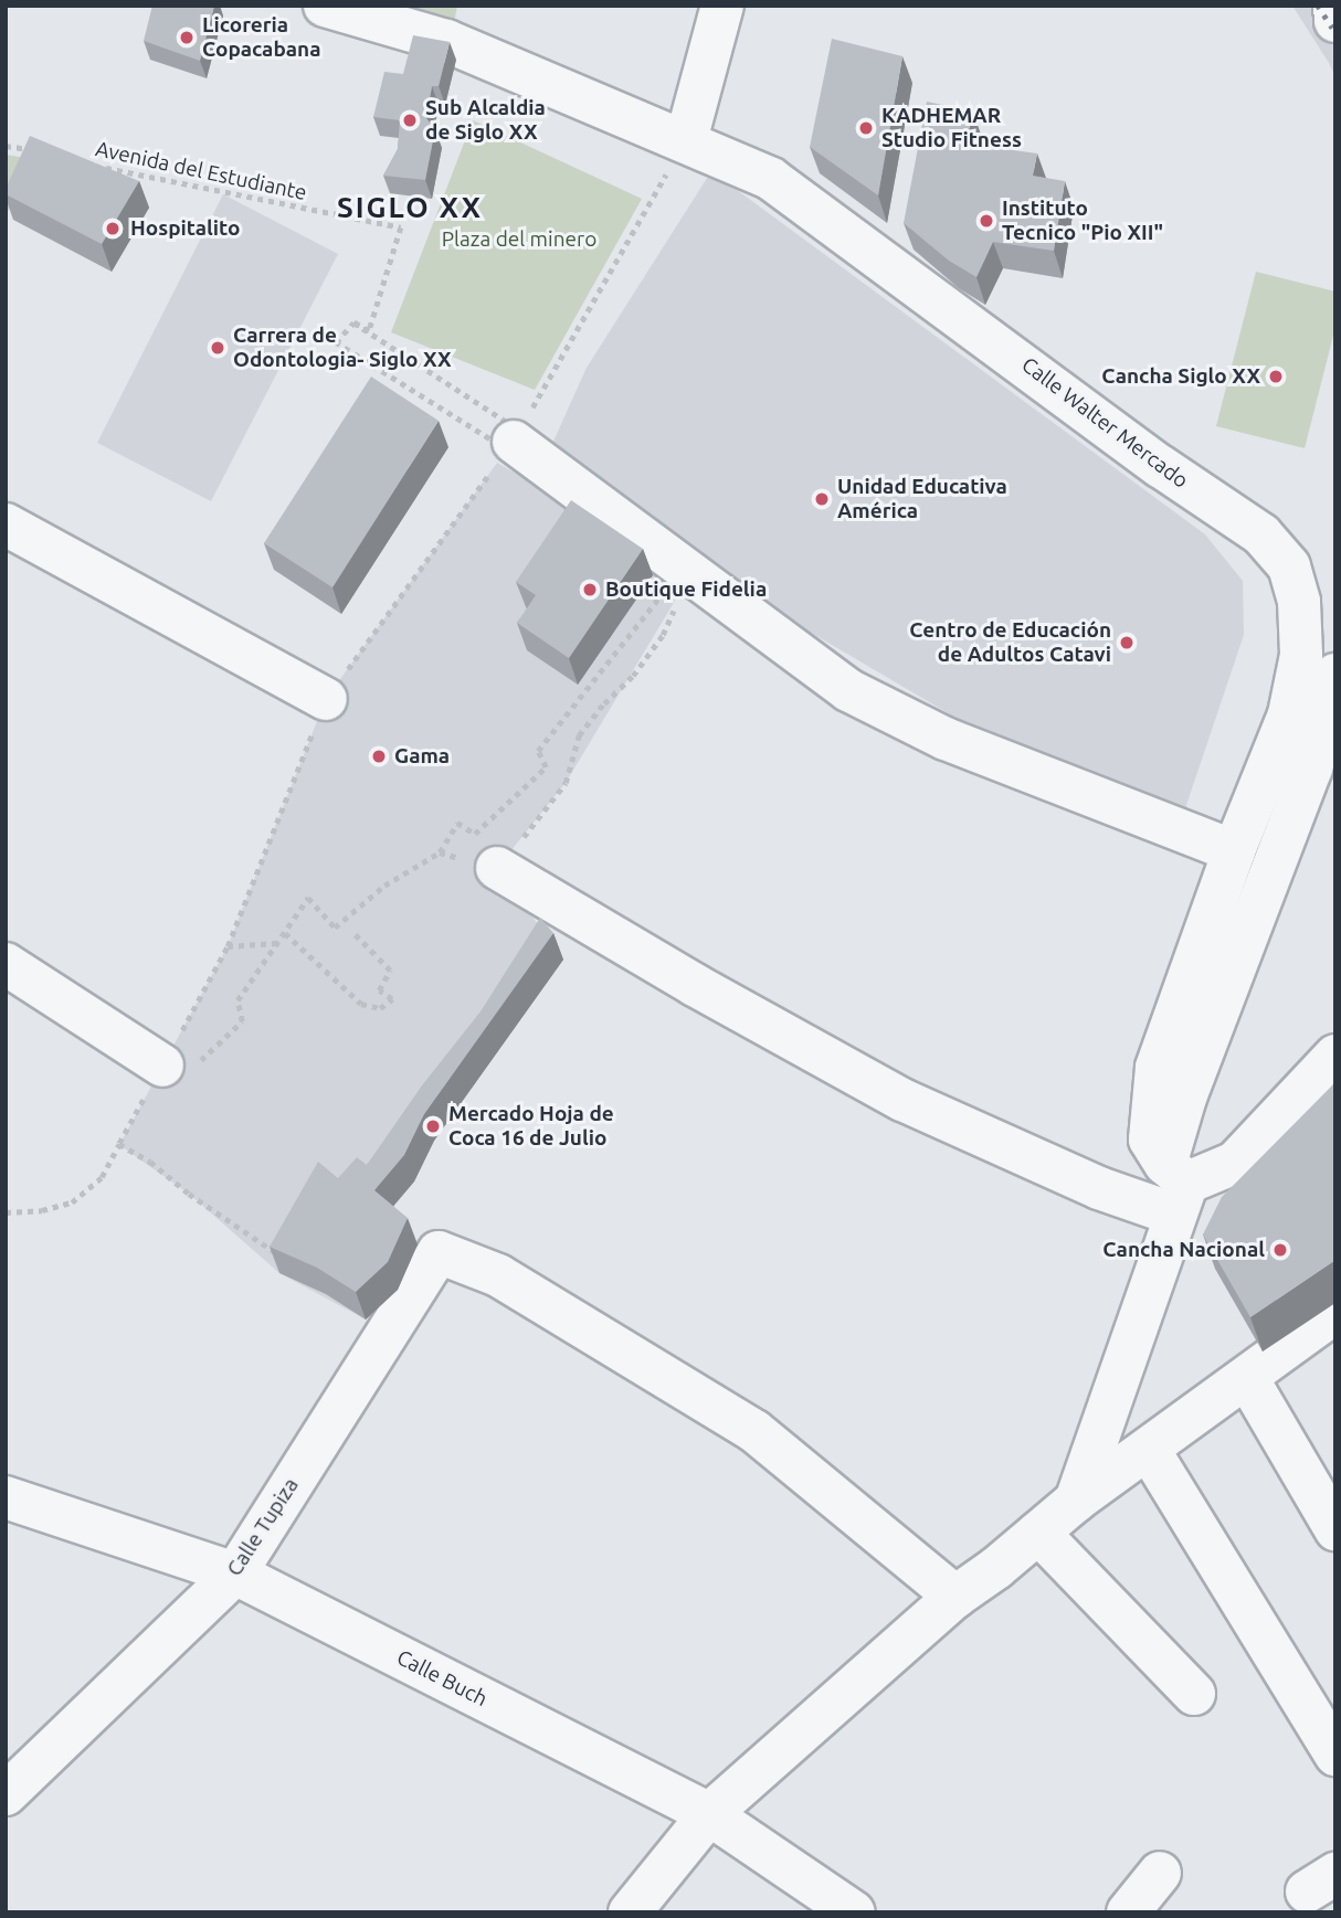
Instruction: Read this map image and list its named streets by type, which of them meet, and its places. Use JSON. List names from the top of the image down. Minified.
{"streets":{"street":["Calle Walter Mercado","Calle Tupiza","Calle Buch"],"path":["Avenida del Estudiante"]},"crossings":[["Calle Tupiza","Calle Buch"]],"districts":["SIGLO XX"],"parks":["Plaza del minero"],"places":["Licoreria Copacabana","Sub Alcaldia de Siglo XX","KADHEMAR Studio Fitness","Instituto Tecnico \"Pio XII\"","Hospitalito","Carrera de Odontologia- Siglo XX","Cancha Siglo XX","Unidad Educativa América","Boutique Fidelia","Centro de Educación de Adultos Catavi","Gama","Mercado Hoja de Coca 16 de Julio","Cancha Nacional"]}
